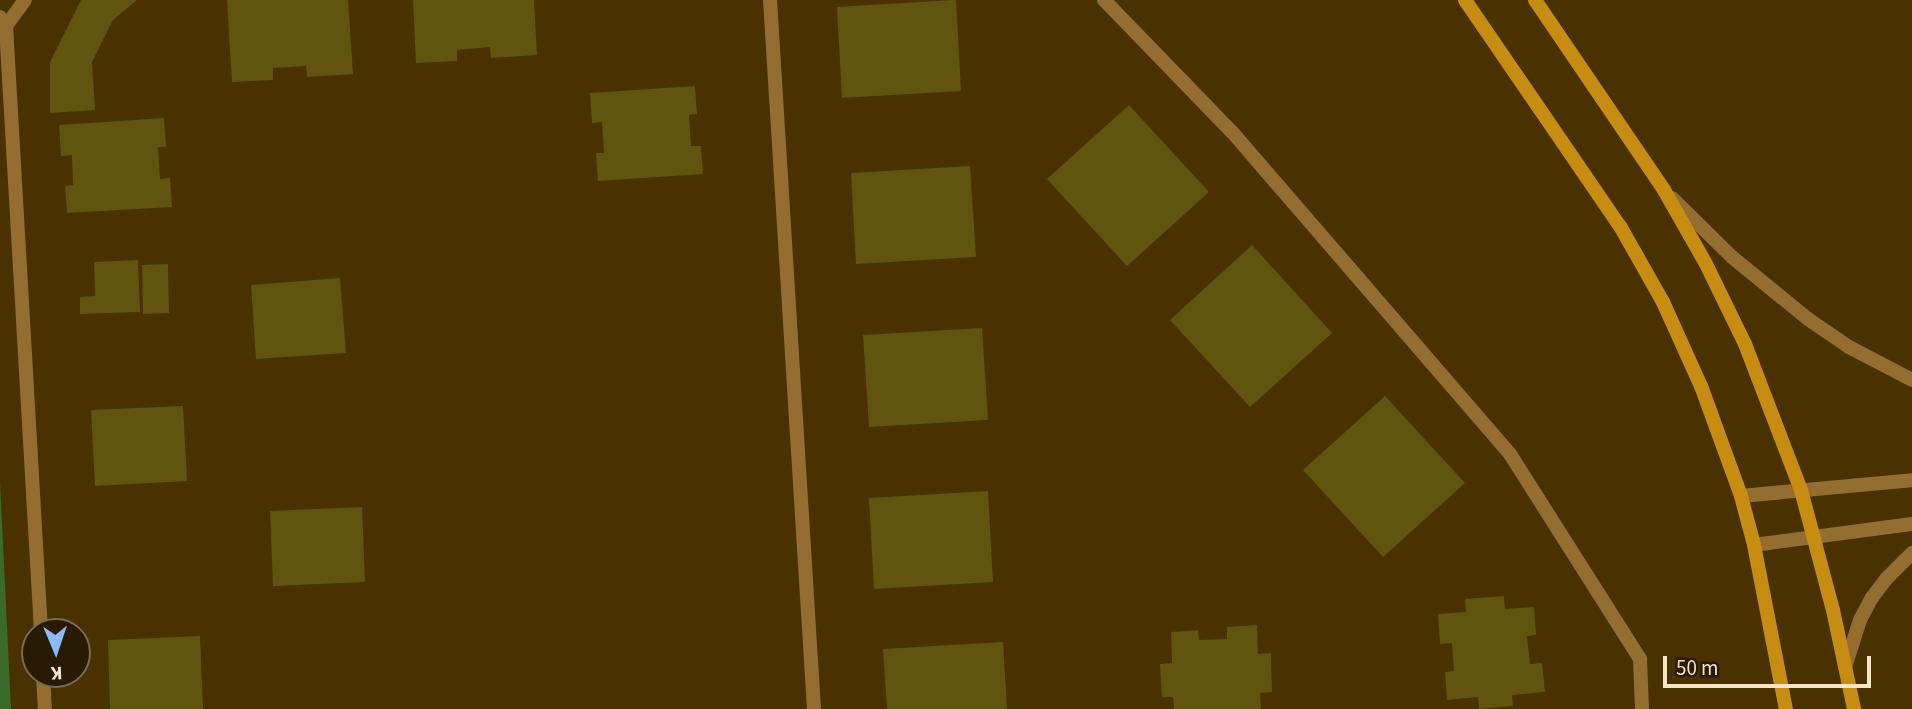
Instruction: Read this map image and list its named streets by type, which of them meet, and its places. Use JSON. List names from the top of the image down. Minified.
{"scale_bar":"50 m","north":"bottom"}
